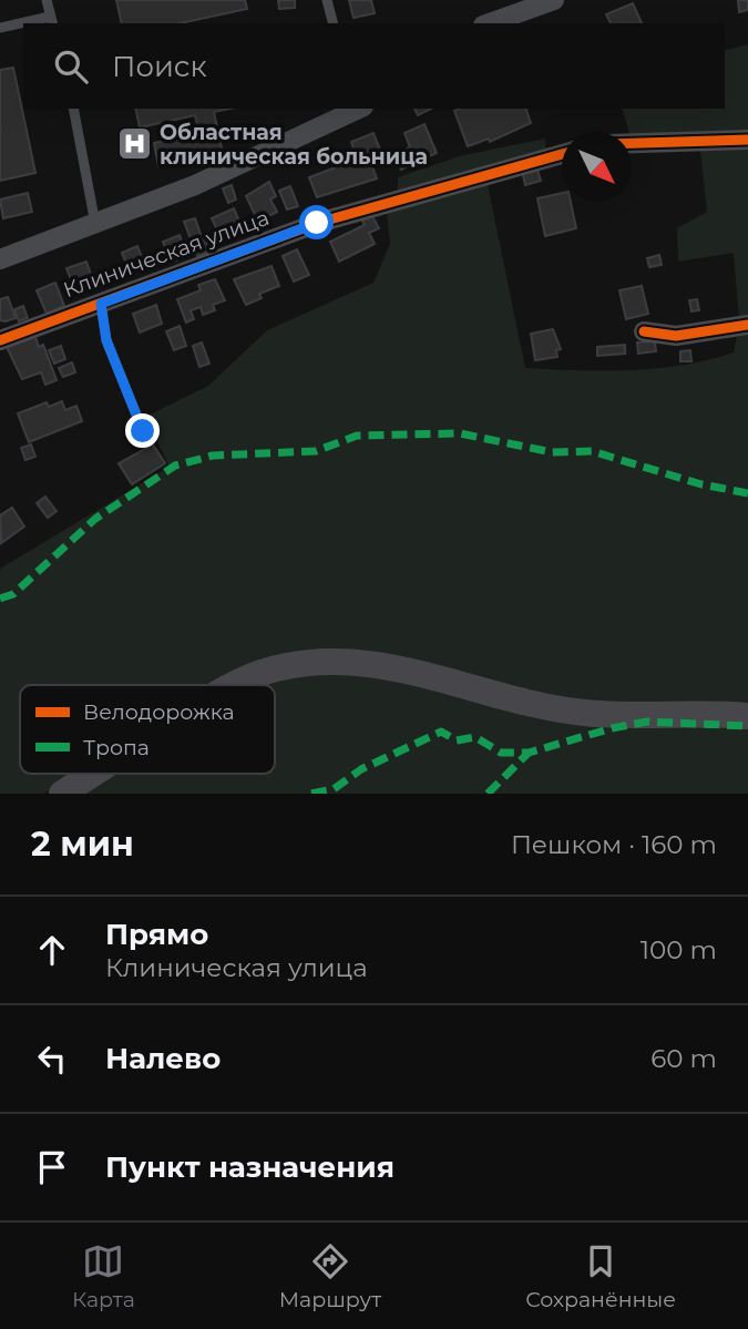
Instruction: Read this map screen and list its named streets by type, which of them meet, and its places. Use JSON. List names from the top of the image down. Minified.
{"streets":{"street":["Клиническая улица"]},"places":{"hospital":["Областная клиническая больница"]},"legend":["Велодорожка","Тропа"],"north":"bottom right","page":{"search":"Поиск","heading":["2 мин","Пешком · 160 m"],"list":[["Прямо","Клиническая улица","100 m"],["Налево","60 m"],"Пункт назначения"],"nav":["Карта","Маршрут","Сохранённые"]}}
